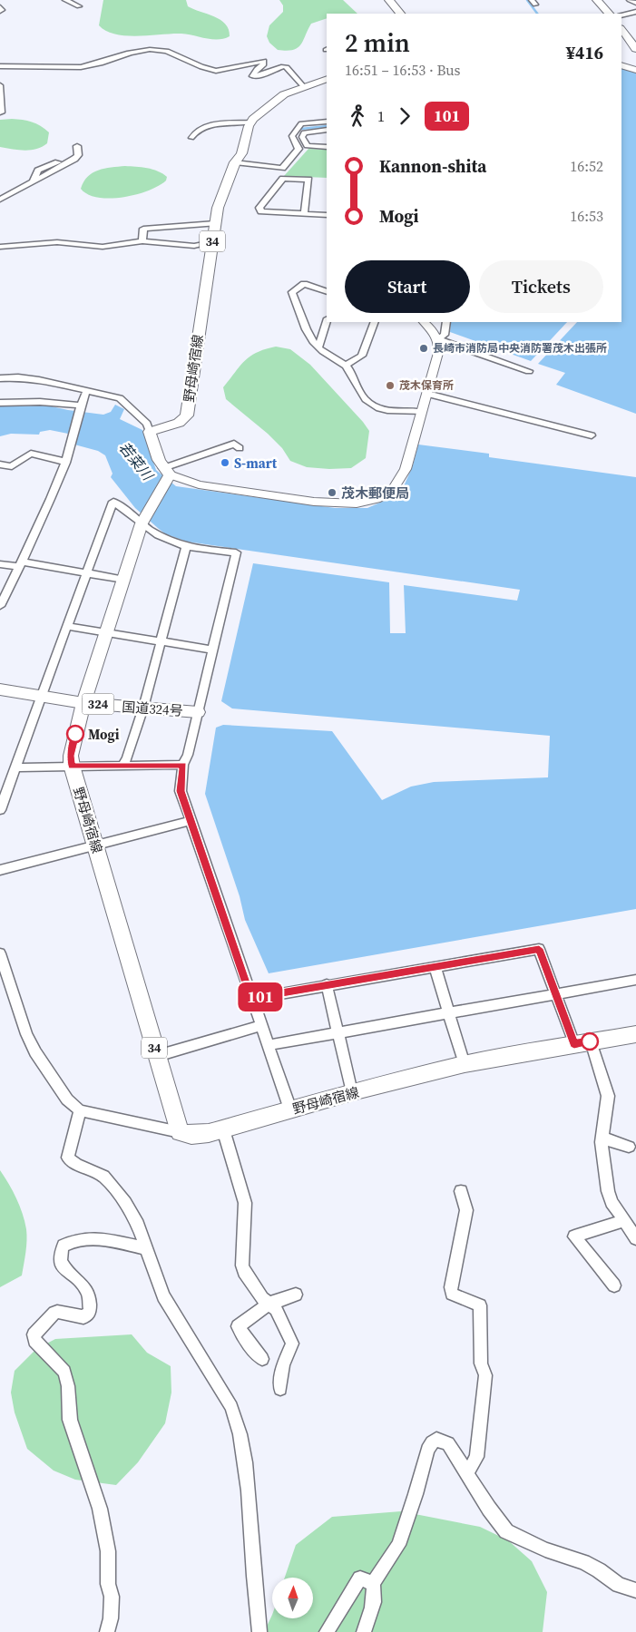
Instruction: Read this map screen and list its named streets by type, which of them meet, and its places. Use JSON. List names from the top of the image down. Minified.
{"streets":{"main road":["34","野母崎宿線","324","国道324号"]},"crossings":[["野母崎宿線","国道324号"]],"water":["若菜川"],"places":["長崎市消防局中央消防署茂木出張所","茂木保育所","S-mart","茂木郵便局","Mogi"],"lines":["bus line 101"],"north":"top","page":{"on_map":"101","heading":["2 min","16:51 – 16:53 · Bus","¥416"],"legs":["1","101"],"list":[{"name":"Kannon-shita","value":"16:52"},{"name":"Mogi","value":"16:53"}],"buttons":["Start","Tickets"]}}
